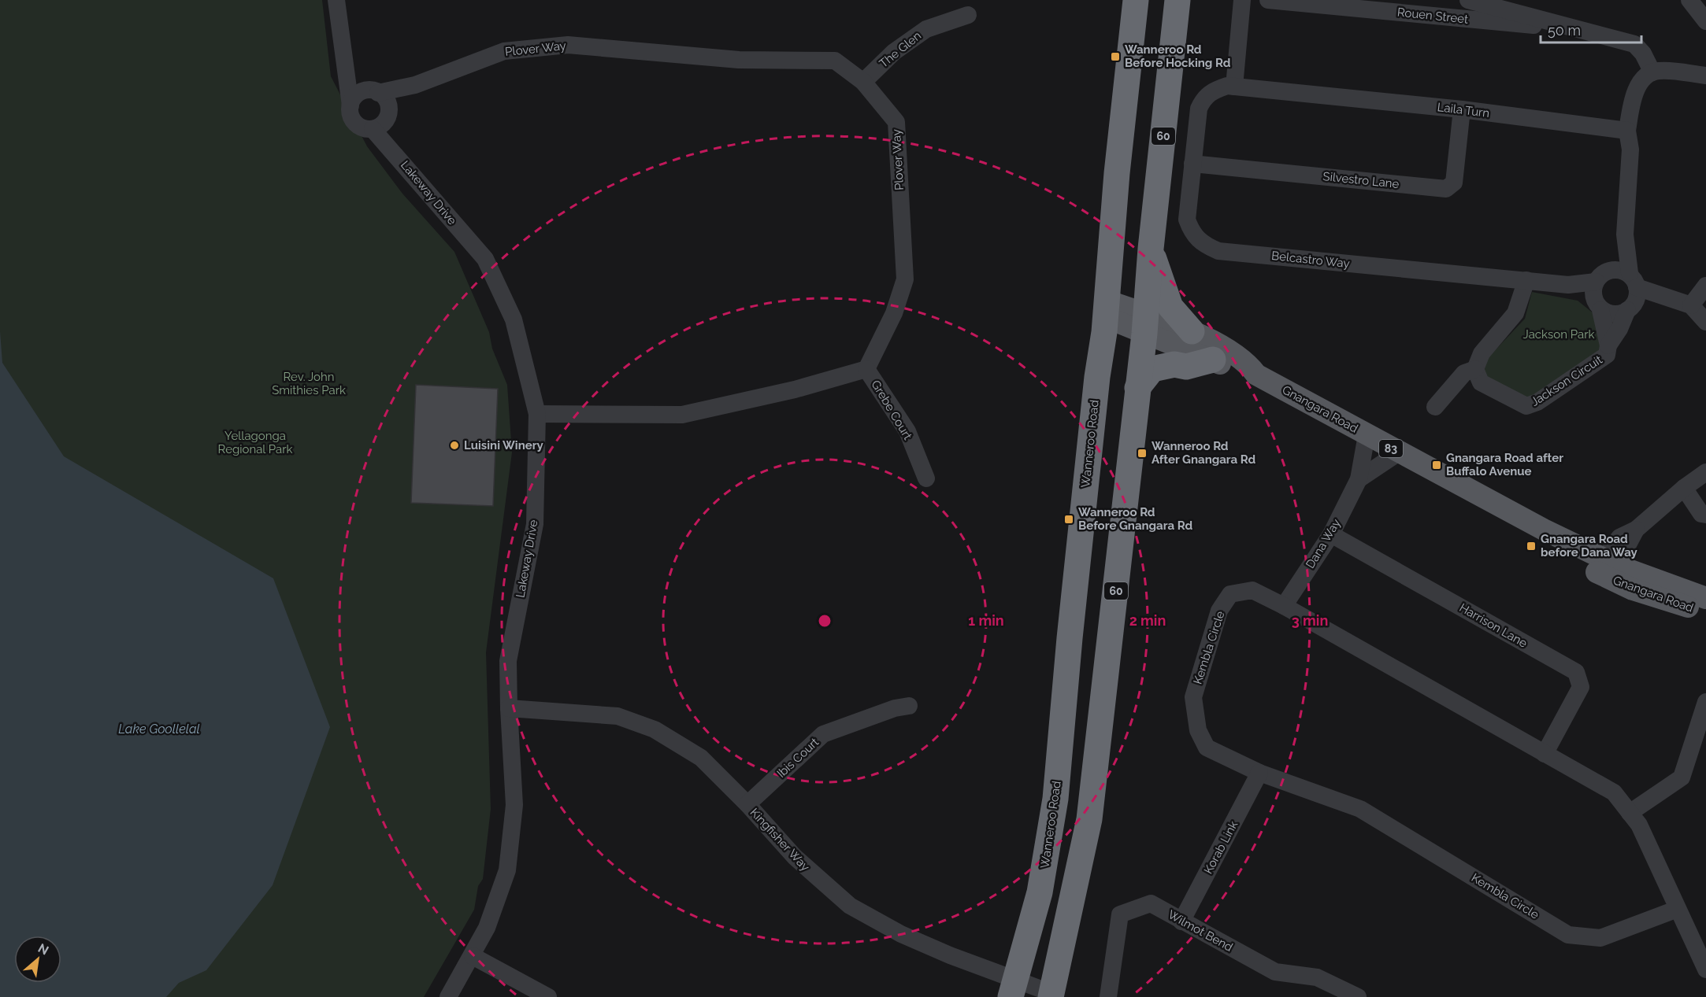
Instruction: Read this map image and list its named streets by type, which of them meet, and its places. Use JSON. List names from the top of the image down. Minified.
{"streets":{"highway":["60","Wanneroo Road","83"],"main road":["Gnangara Road"],"street":["Rouen Street","Plover Way","The Glen","Laila Turn","Silvestro Lane","Lakeway Drive","Belcastro Way","Jackson Circuit","Grebe Court","Dana Way","Harrison Lane","Kembla Circle","Ibis Court","Kingfisher Way","Korab Link","Wilmot Bend"]},"crossings":[["Plover Way","The Glen"],["Plover Way","Lakeway Drive"],["Plover Way","Grebe Court"],["Laila Turn","Silvestro Lane"],["Laila Turn","Belcastro Way"],["60","Gnangara Road"],["60","83"],["60","Kingfisher Way"],["Silvestro Lane","Belcastro Way"],["Lakeway Drive","Kingfisher Way"],["Belcastro Way","Jackson Circuit"],["Gnangara Road","Wanneroo Road"],["Gnangara Road","83"],["Gnangara Road","Dana Way"],["Wanneroo Road","Kingfisher Way"],["Dana Way","Harrison Lane"],["Dana Way","Kembla Circle"],["Harrison Lane","Kembla Circle"],["Kembla Circle","Korab Link"],["Ibis Court","Kingfisher Way"],["Korab Link","Wilmot Bend"]],"water":["Lake Goollelal"],"parks":["Jackson Park","Rev. John Smithies Park","Yellagonga Regional Park"],"places":{"transit":["Wanneroo Rd Before Hocking Rd","Wanneroo Rd After Gnangara Rd","Gnangara Road after Buffalo Avenue","Wanneroo Rd Before Gnangara Rd","Gnangara Road before Dana Way"],"other":["Luisini Winery"]},"scale_bar":"50 m","north":"top right","rings":["1 min","2 min","3 min"]}
